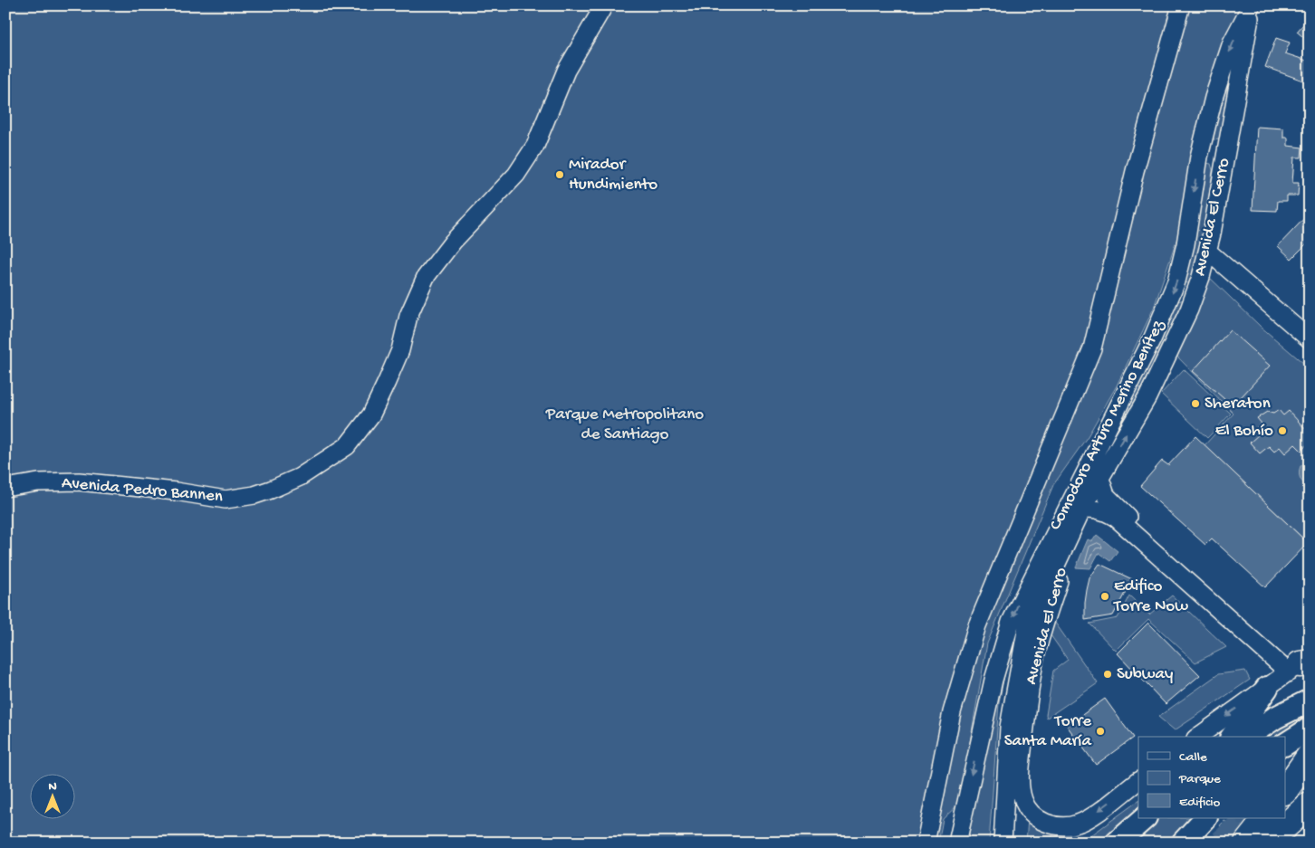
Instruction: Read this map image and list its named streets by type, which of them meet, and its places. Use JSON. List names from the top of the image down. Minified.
{"streets":{"street":["Avenida El Cerro","Comodoro Arturo Merino Benítez","Avenida Pedro Bannen"]},"crossings":[["Avenida El Cerro","Comodoro Arturo Merino Benítez"]],"parks":["Parque Metropolitano de Santiago"],"places":["Mirador Hundimiento","Sheraton","El Bohío","Edifico Torre Now","Subway","Torre Santa María"],"legend":["Calle","Parque","Edificio"],"north":"top"}
